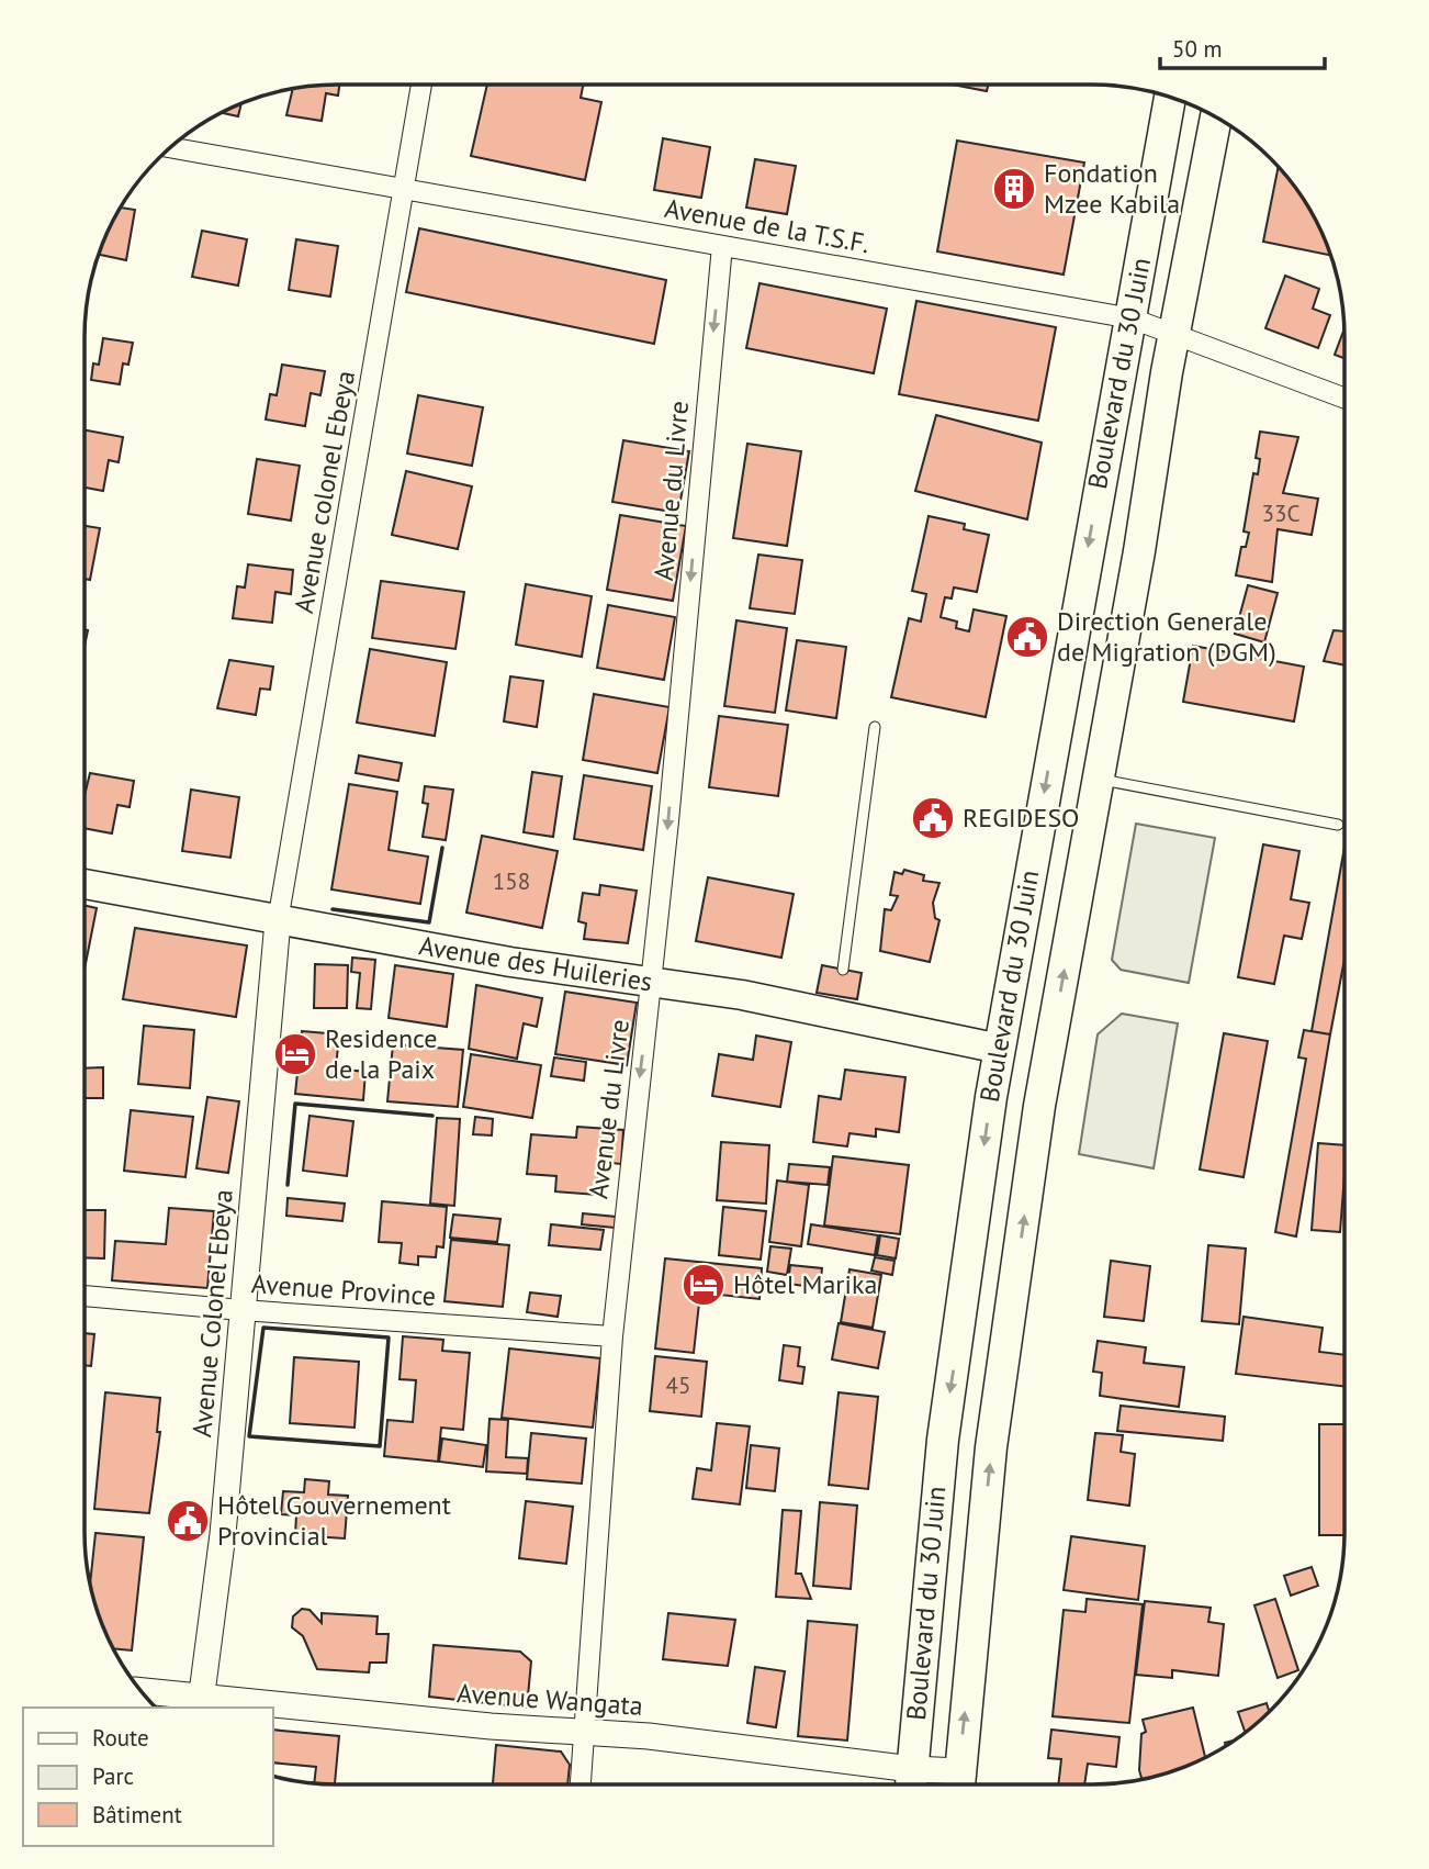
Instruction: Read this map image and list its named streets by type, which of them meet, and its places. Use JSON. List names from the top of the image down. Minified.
{"streets":{"main road":["Boulevard du 30 Juin","Avenue des Huileries"],"street":["Avenue de la T.S.F.","Avenue du Livre","Avenue colonel Ebeya","Avenue Province","Avenue Colonel Ebeya","Avenue Wangata"]},"crossings":[["Avenue de la T.S.F.","Boulevard du 30 Juin"],["Avenue de la T.S.F.","Avenue du Livre"],["Avenue de la T.S.F.","Avenue colonel Ebeya"],["Boulevard du 30 Juin","Avenue des Huileries"],["Boulevard du 30 Juin","Avenue Wangata"],["Avenue du Livre","Avenue des Huileries"],["Avenue du Livre","Avenue Province"],["Avenue du Livre","Avenue Wangata"],["Avenue colonel Ebeya","Avenue des Huileries"],["Avenue colonel Ebeya","Avenue Colonel Ebeya"],["Avenue des Huileries","Avenue Colonel Ebeya"],["Avenue Province","Avenue Colonel Ebeya"],["Avenue Colonel Ebeya","Avenue Wangata"]],"one_way":["Avenue du Livre"],"places":{"building":["Fondation Mzee Kabila"],"public building":["Direction Generale de Migration (DGM)","REGIDESO","Hôtel Gouvernement Provincial"],"hotel":["Residence de la Paix","Hôtel Marika"]},"house_numbers":["33C","158","45"],"legend":["Route","Parc","Bâtiment"],"scale_bar":"50 m"}
